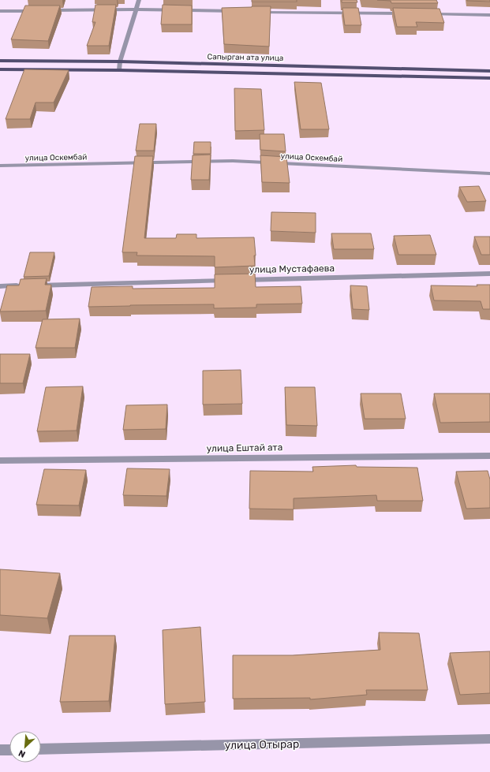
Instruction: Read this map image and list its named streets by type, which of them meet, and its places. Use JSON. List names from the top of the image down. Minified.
{"streets":{"main road":["Сапырган ата улица"],"street":["улица Оскембай","улица Мустафаева","улица Ештай ата","улица Отырар"]},"north":"bottom left"}
